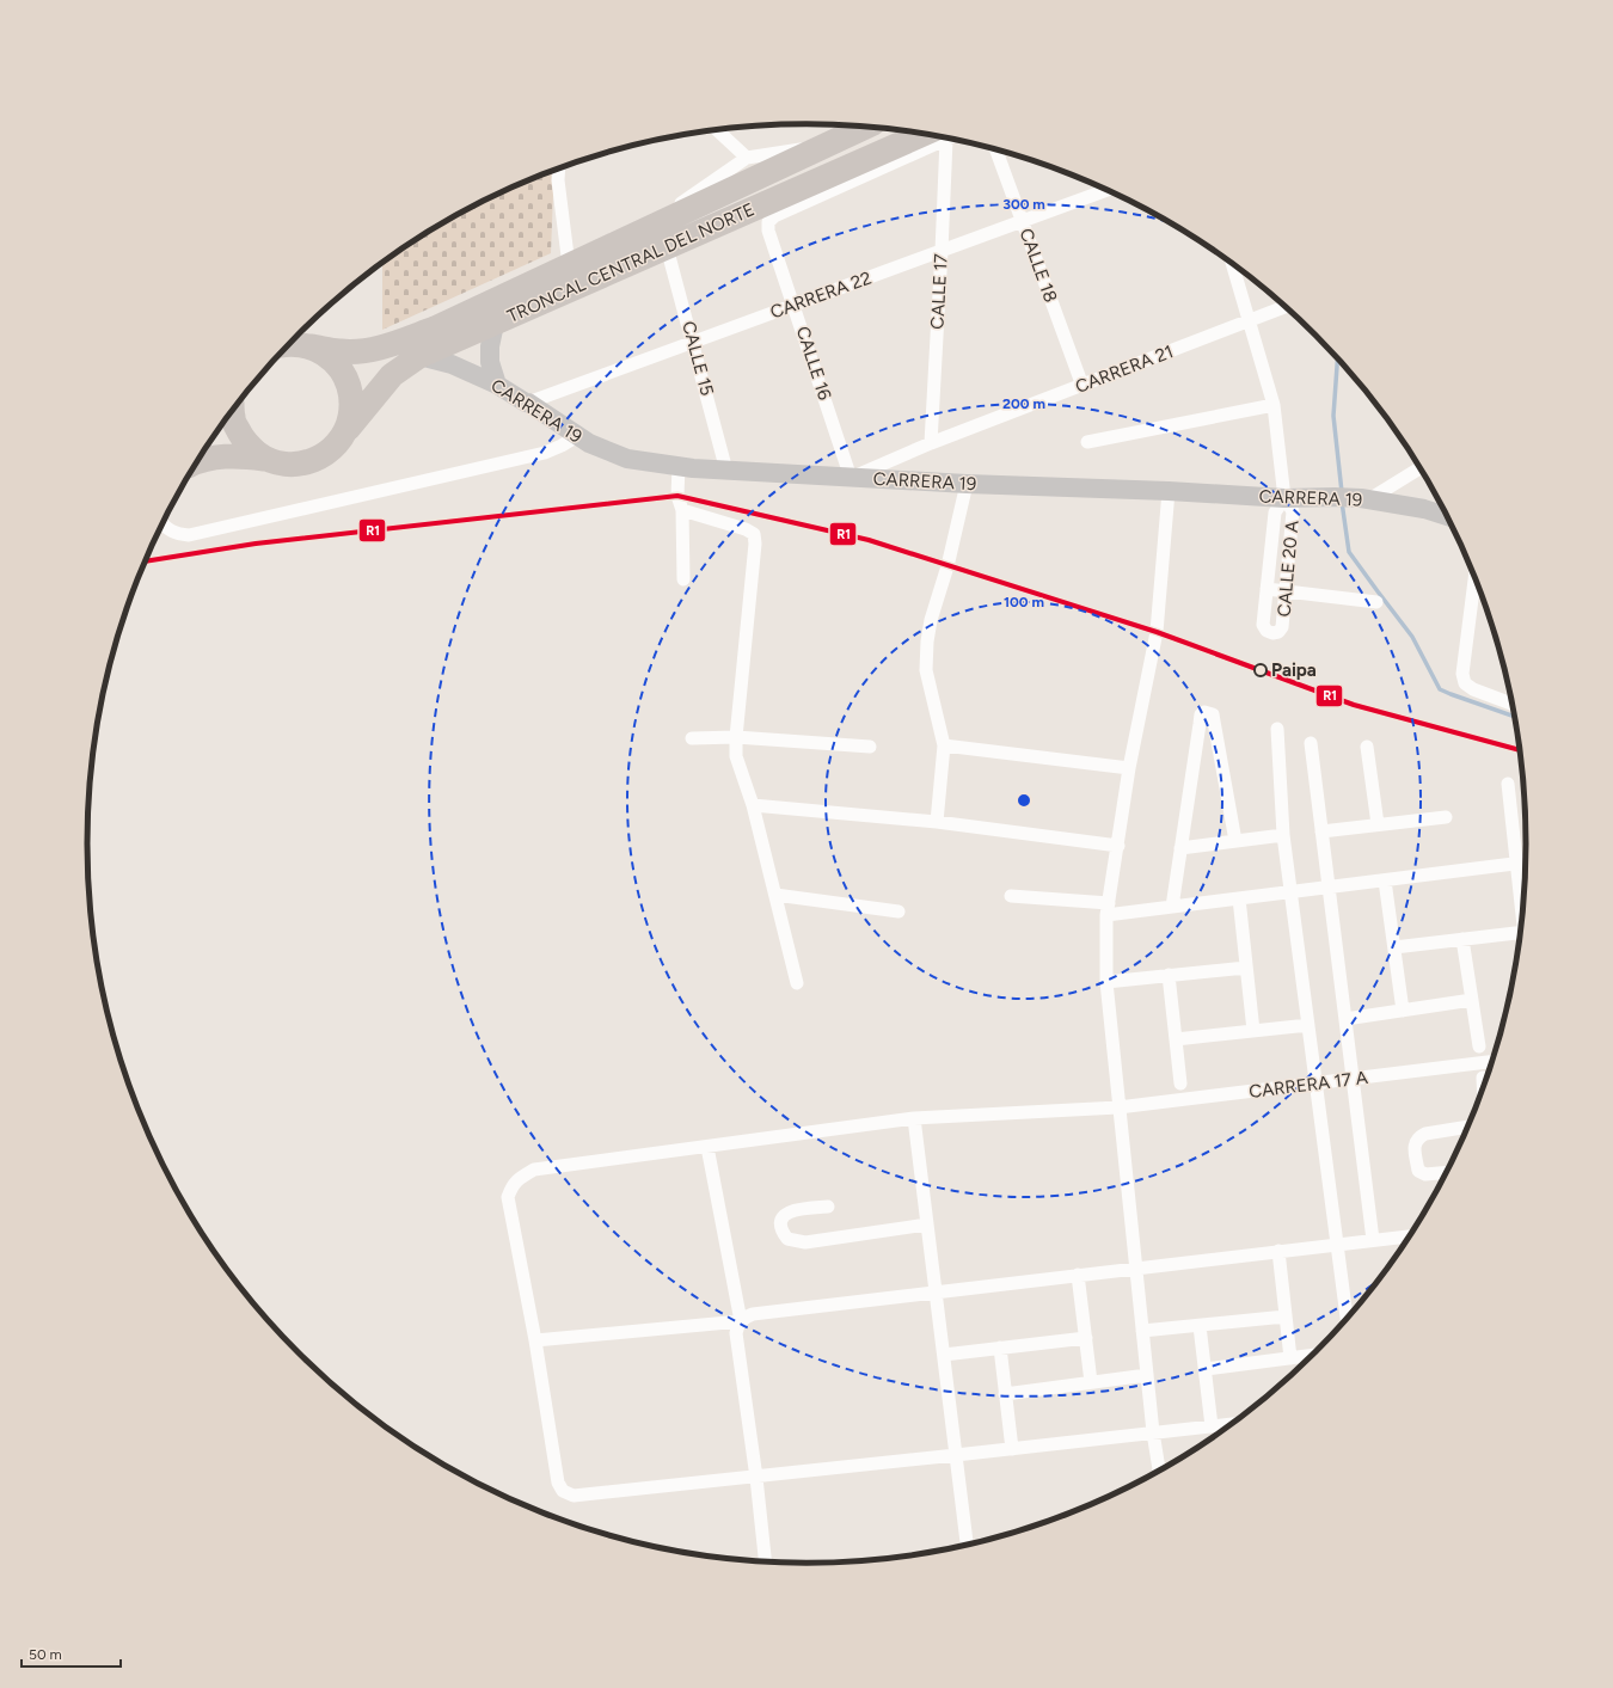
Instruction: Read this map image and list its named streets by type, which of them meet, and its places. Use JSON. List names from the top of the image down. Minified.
{"streets":{"highway":["TRONCAL CENTRAL DEL NORTE"],"street":["CALLE 18","CALLE 17","CARRERA 22","CALLE 15","CALLE 16","CARRERA 21","CARRERA 19","CALLE 20 A","CARRERA 17 A"]},"crossings":[["TRONCAL CENTRAL DEL NORTE","CALLE 15"],["TRONCAL CENTRAL DEL NORTE","CARRERA 19"],["CALLE 18","CARRERA 22"],["CALLE 18","CARRERA 21"],["CALLE 17","CARRERA 22"],["CALLE 17","CARRERA 21"],["CARRERA 22","CALLE 15"],["CARRERA 22","CALLE 16"],["CARRERA 22","CARRERA 19"],["CALLE 15","CARRERA 19"],["CALLE 16","CARRERA 21"],["CALLE 16","CARRERA 19"],["CARRERA 21","CARRERA 19"],["CARRERA 21","CALLE 20 A"],["CARRERA 19","CALLE 20 A"]],"places":["Paipa"],"lines":["transit line R1"],"scale_bar":"50 m","rings":["300 m","200 m","100 m"]}
